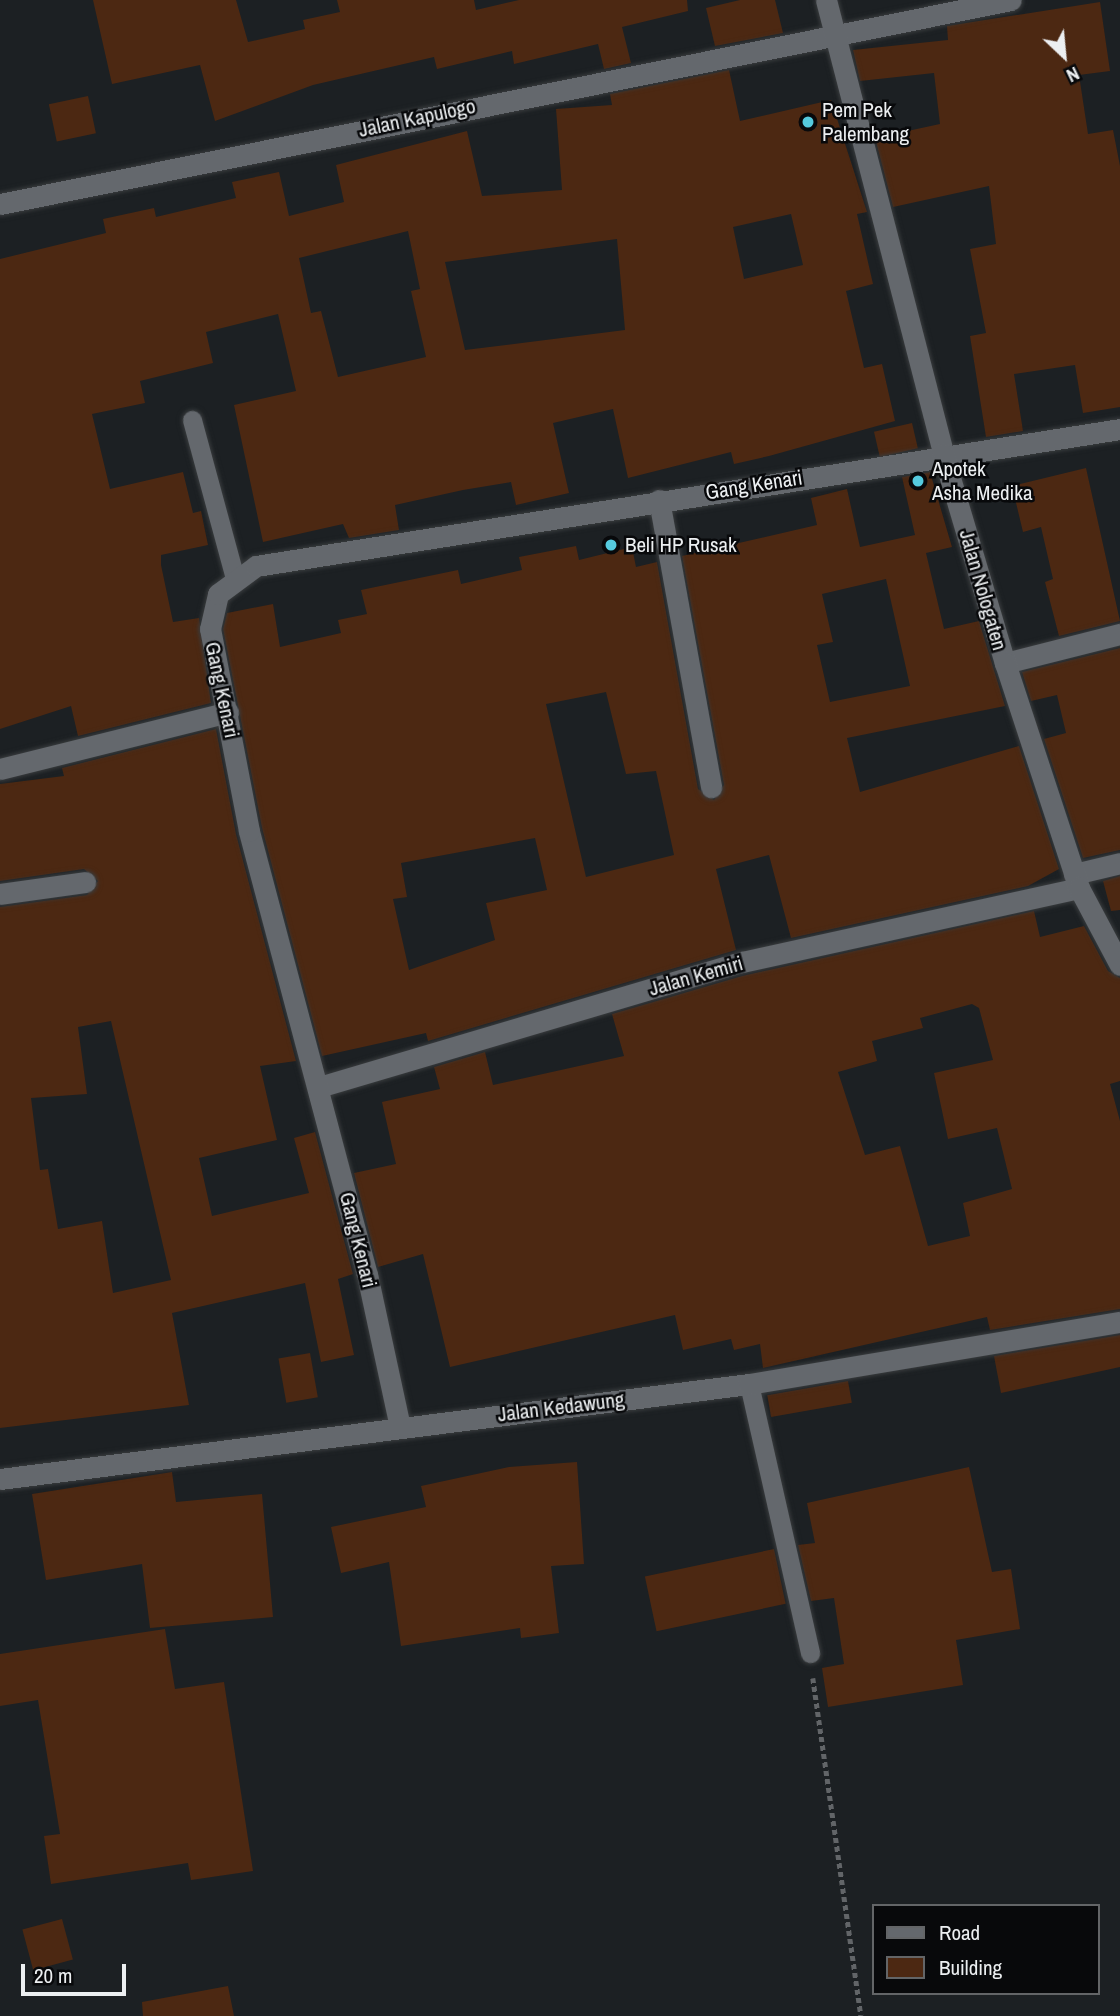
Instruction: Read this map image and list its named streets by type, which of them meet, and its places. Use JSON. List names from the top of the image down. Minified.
{"streets":{"street":["Jalan Kapulogo","Gang Kenari","Jalan Nologaten","Jalan Kemiri","Jalan Kedawung"]},"crossings":[["Jalan Kapulogo","Jalan Nologaten"],["Gang Kenari","Jalan Nologaten"],["Gang Kenari","Jalan Kemiri"],["Gang Kenari","Jalan Kedawung"],["Jalan Nologaten","Jalan Kemiri"]],"places":["Pem Pek Palembang","Apotek Asha Medika","Beli HP Rusak"],"legend":["Road","Building"],"scale_bar":"20 m","north":"bottom right"}
